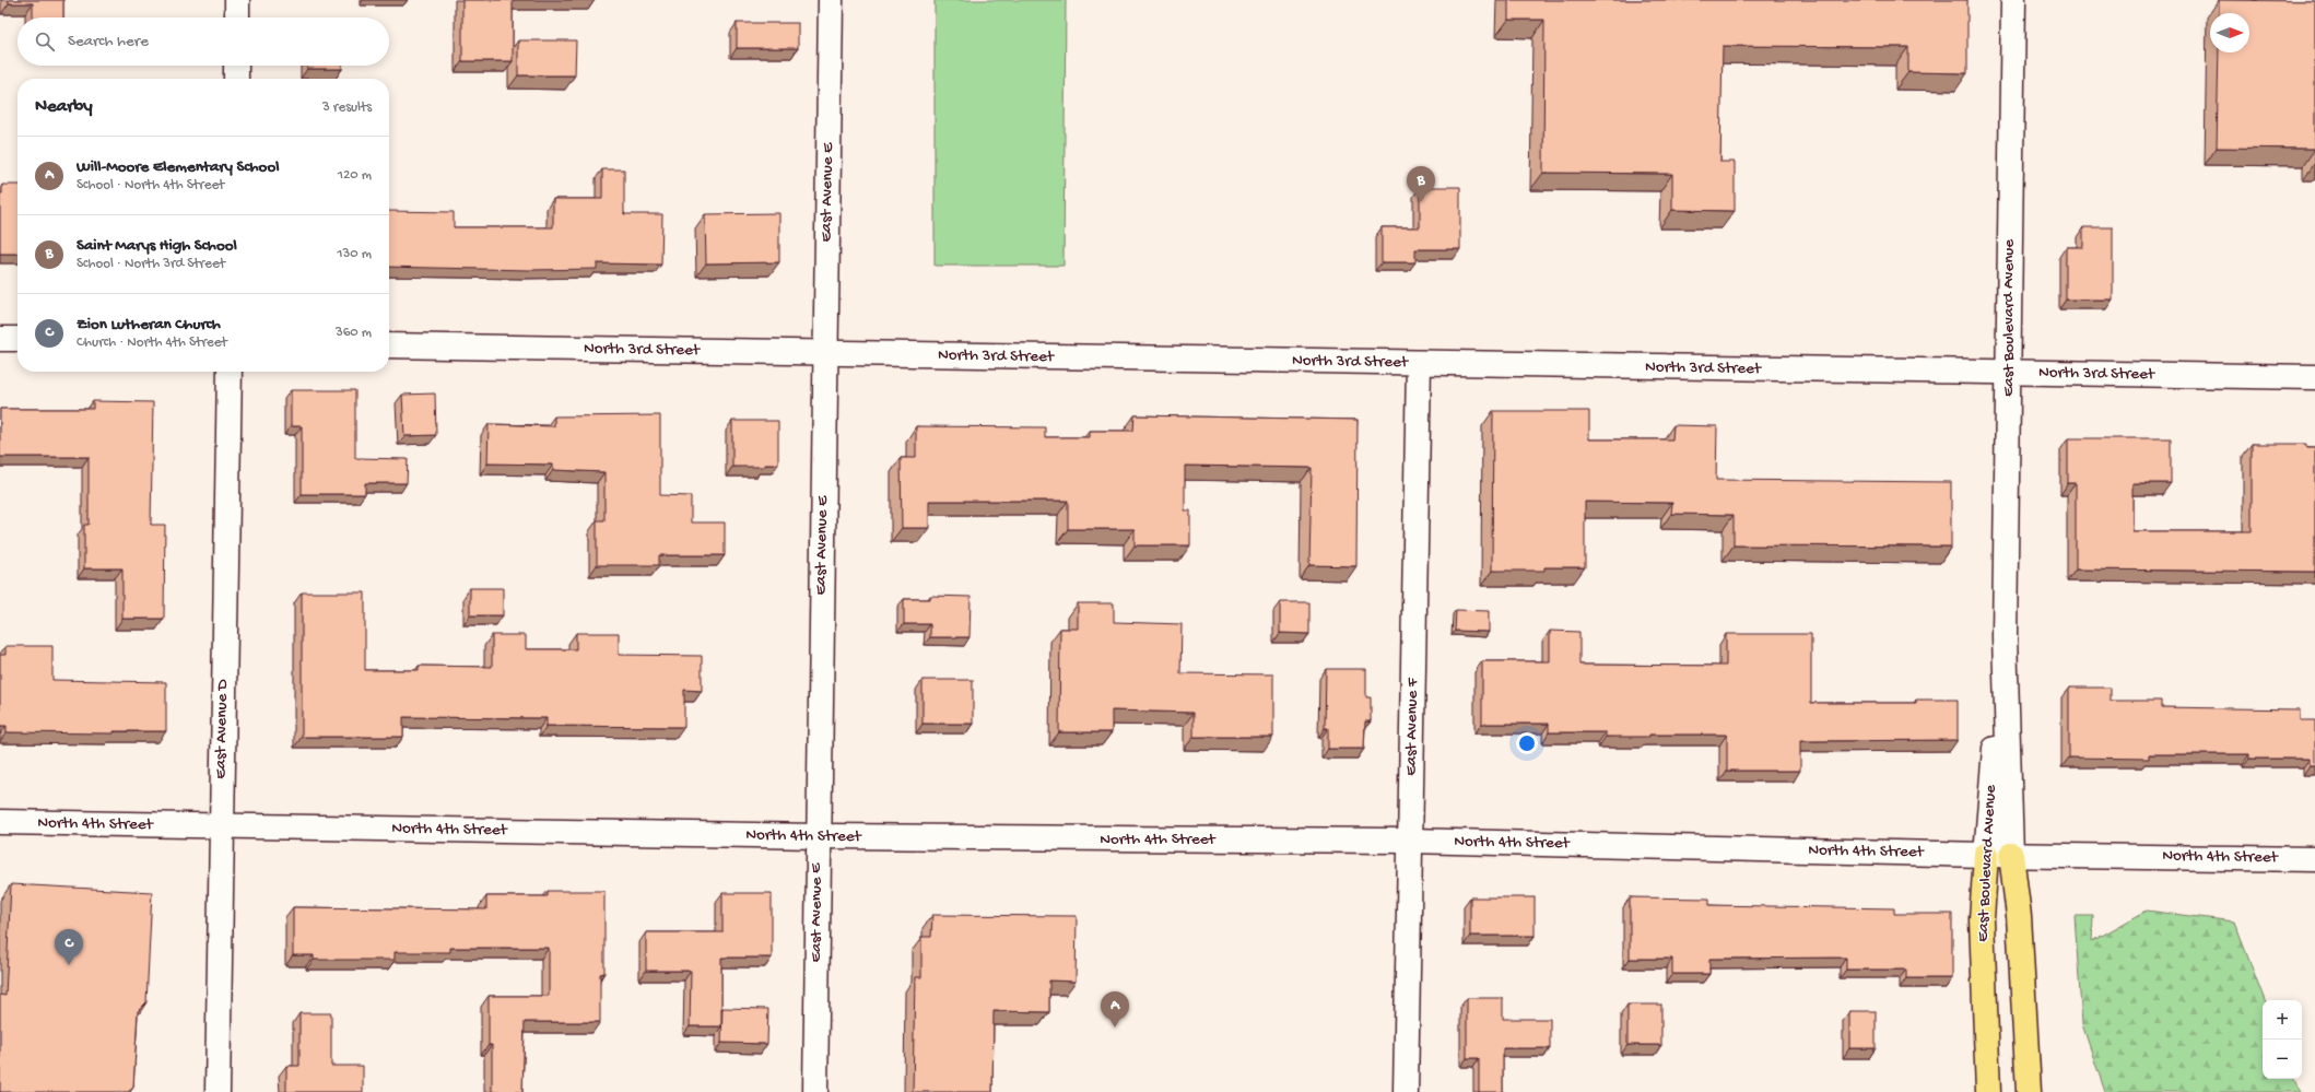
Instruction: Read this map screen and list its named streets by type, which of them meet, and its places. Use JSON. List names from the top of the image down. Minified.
{"streets":{"main road":["East Boulevard Avenue"],"street":["East Avenue E","North 3rd Street","East Avenue F","East Avenue D","North 4th Street"]},"crossings":[["East Avenue E","North 3rd Street"],["East Avenue E","North 4th Street"],["East Boulevard Avenue","North 3rd Street"],["East Boulevard Avenue","North 4th Street"],["North 3rd Street","East Avenue F"],["East Avenue F","North 4th Street"],["East Avenue D","North 4th Street"]],"north":"right","page":{"search":"Search here","heading":["Nearby","3 results"],"list":[{"mark":"A","name":"Will-Moore Elementary School","note":"School · North 4th Street","value":"120 m"},{"mark":"B","name":"Saint Marys High School","note":"School · North 3rd Street","value":"130 m"},{"mark":"C","name":"Zion Lutheran Church","note":"Church · North 4th Street","value":"360 m"}],"pins":["B","C","A"],"map_buttons":["+","−"]}}
